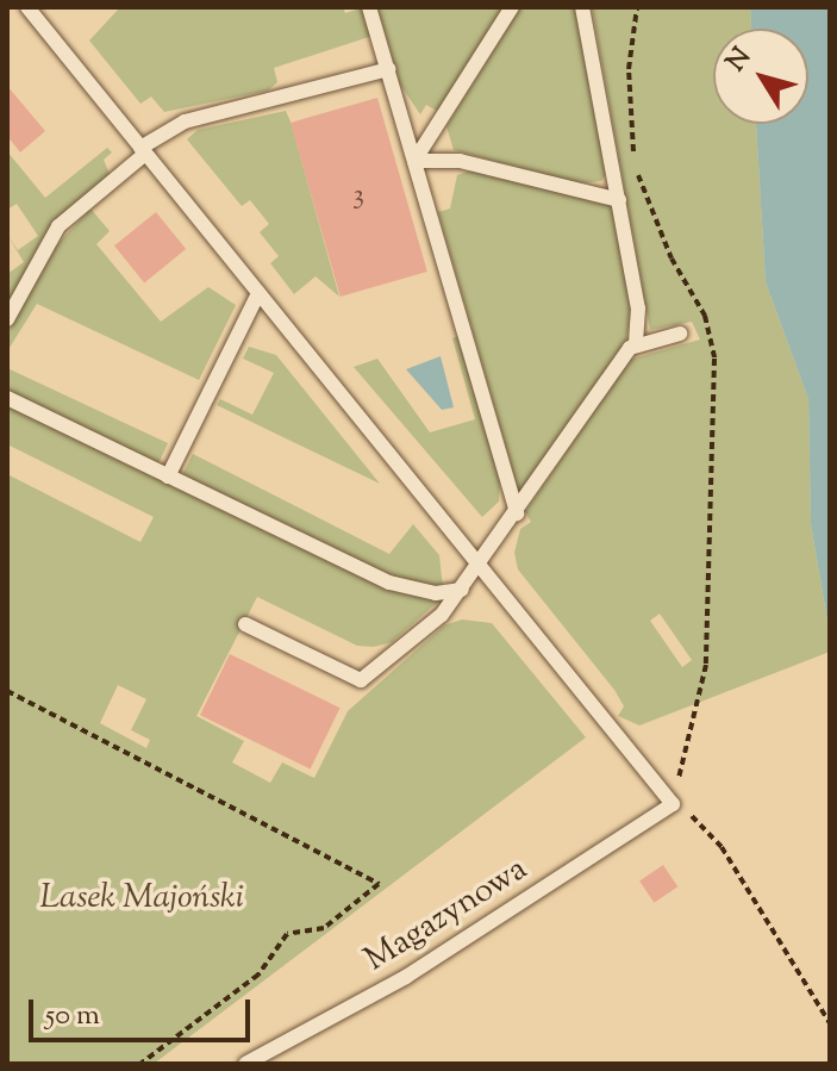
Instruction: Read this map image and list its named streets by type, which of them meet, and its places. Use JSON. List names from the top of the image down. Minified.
{"streets":{"lane":["Magazynowa"]},"parks":["Lasek Majoński"],"house_numbers":["3"],"scale_bar":"50 m","north":"top left"}
